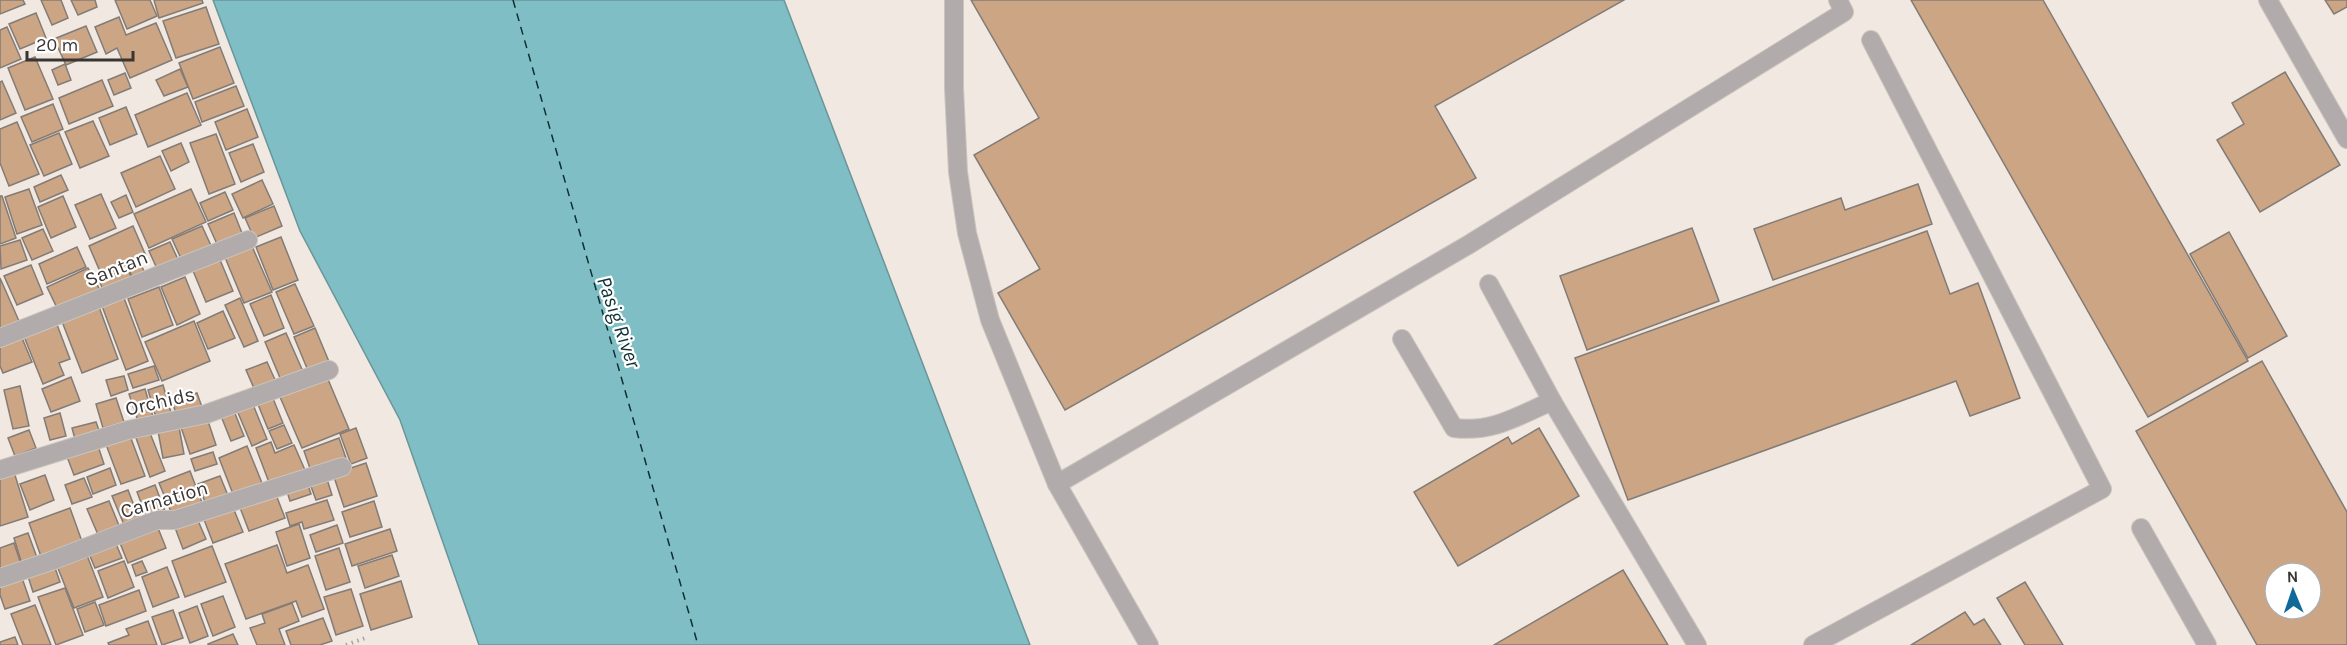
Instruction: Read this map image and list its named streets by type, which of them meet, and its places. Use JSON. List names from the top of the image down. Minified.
{"streets":{"street":["Santan","Orchids","Carnation"]},"water":["Pasig River"],"scale_bar":"20 m","north":"top"}
